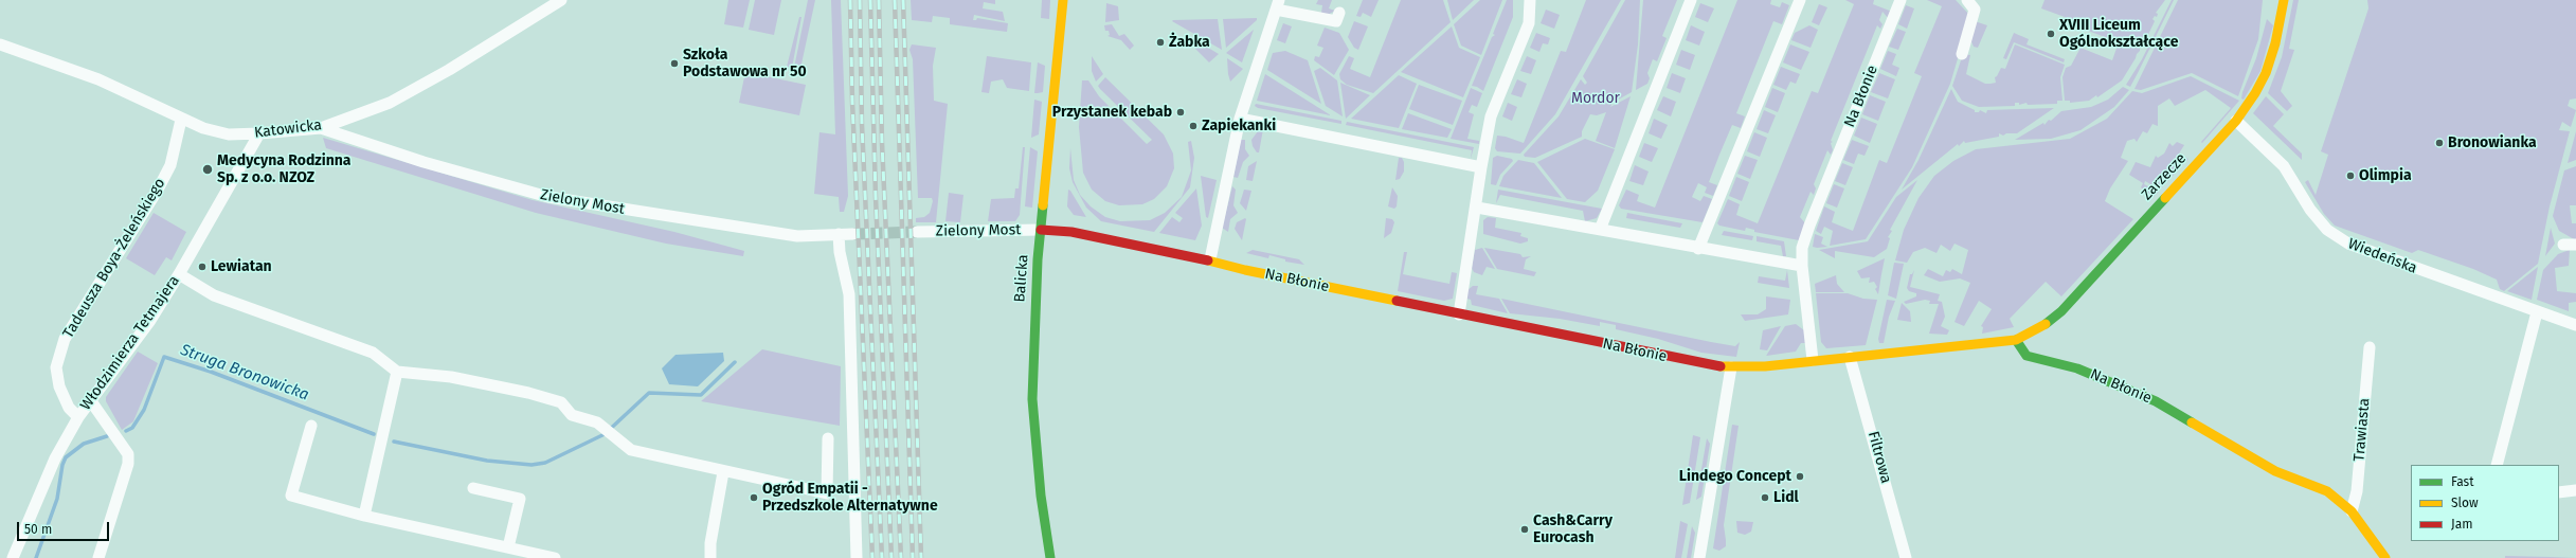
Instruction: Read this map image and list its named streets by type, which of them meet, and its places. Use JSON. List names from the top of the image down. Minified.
{"streets":{"street":["Na Błonie","Katowicka","Zarzecze","Zielony Most","Wiedeńska","Tadeusza Boya-Żeleńskiego","Balicka","Włodzimierza Tetmajera","Trawiasta","Filtrowa"]},"crossings":[["Na Błonie","Zarzecze"],["Na Błonie","Zielony Most"],["Na Błonie","Balicka"],["Na Błonie","Trawiasta"],["Na Błonie","Filtrowa"],["Katowicka","Zielony Most"],["Katowicka","Tadeusza Boya-Żeleńskiego"],["Katowicka","Włodzimierza Tetmajera"],["Zarzecze","Wiedeńska"],["Zielony Most","Balicka"],["Tadeusza Boya-Żeleńskiego","Włodzimierza Tetmajera"]],"water":["Struga Bronowicka"],"parks":["Mordor"],"places":["XVIII Liceum Ogólnokształcące","Żabka","Szkoła Podstawowa nr 50","Przystanek kebab","Zapiekanki","Bronowianka","Medycyna Rodzinna Sp. z o.o. NZOZ","Olimpia","Lewiatan","Lindego Concept","Ogród Empatii - Przedszkole Alternatywne","Lidl","Cash&Carry Eurocash"],"legend":["Fast","Slow","Jam"],"scale_bar":"50 m"}
